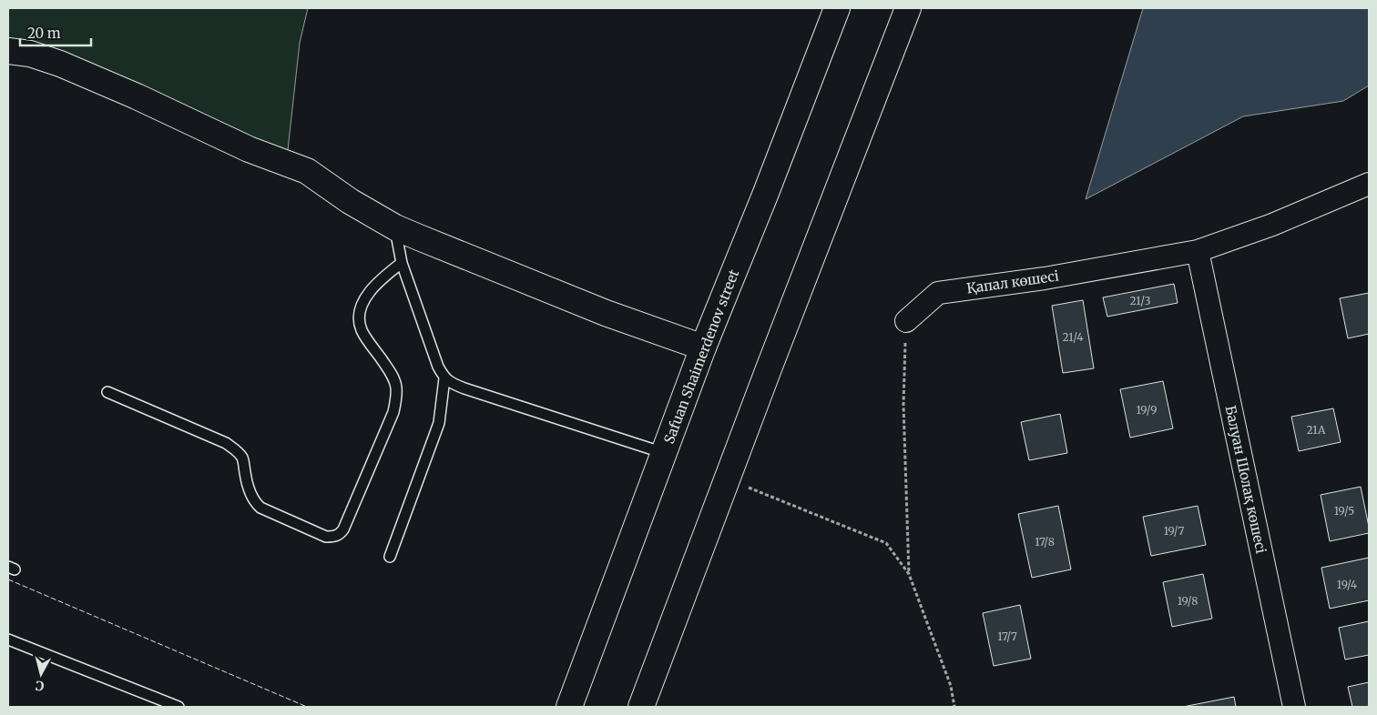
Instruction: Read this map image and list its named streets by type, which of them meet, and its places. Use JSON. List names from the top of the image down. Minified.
{"streets":{"main road":["Safuan Shaimerdenov street"],"street":["Қапал көшесі","Балуан Шолақ көшесі"]},"crossings":[["Қапал көшесі","Балуан Шолақ көшесі"]],"house_numbers":["21/3","21/4","19/9","21А","19/5","19/7","17/8","19/4","19/8","17/7"],"scale_bar":"20 m","north":"bottom"}
